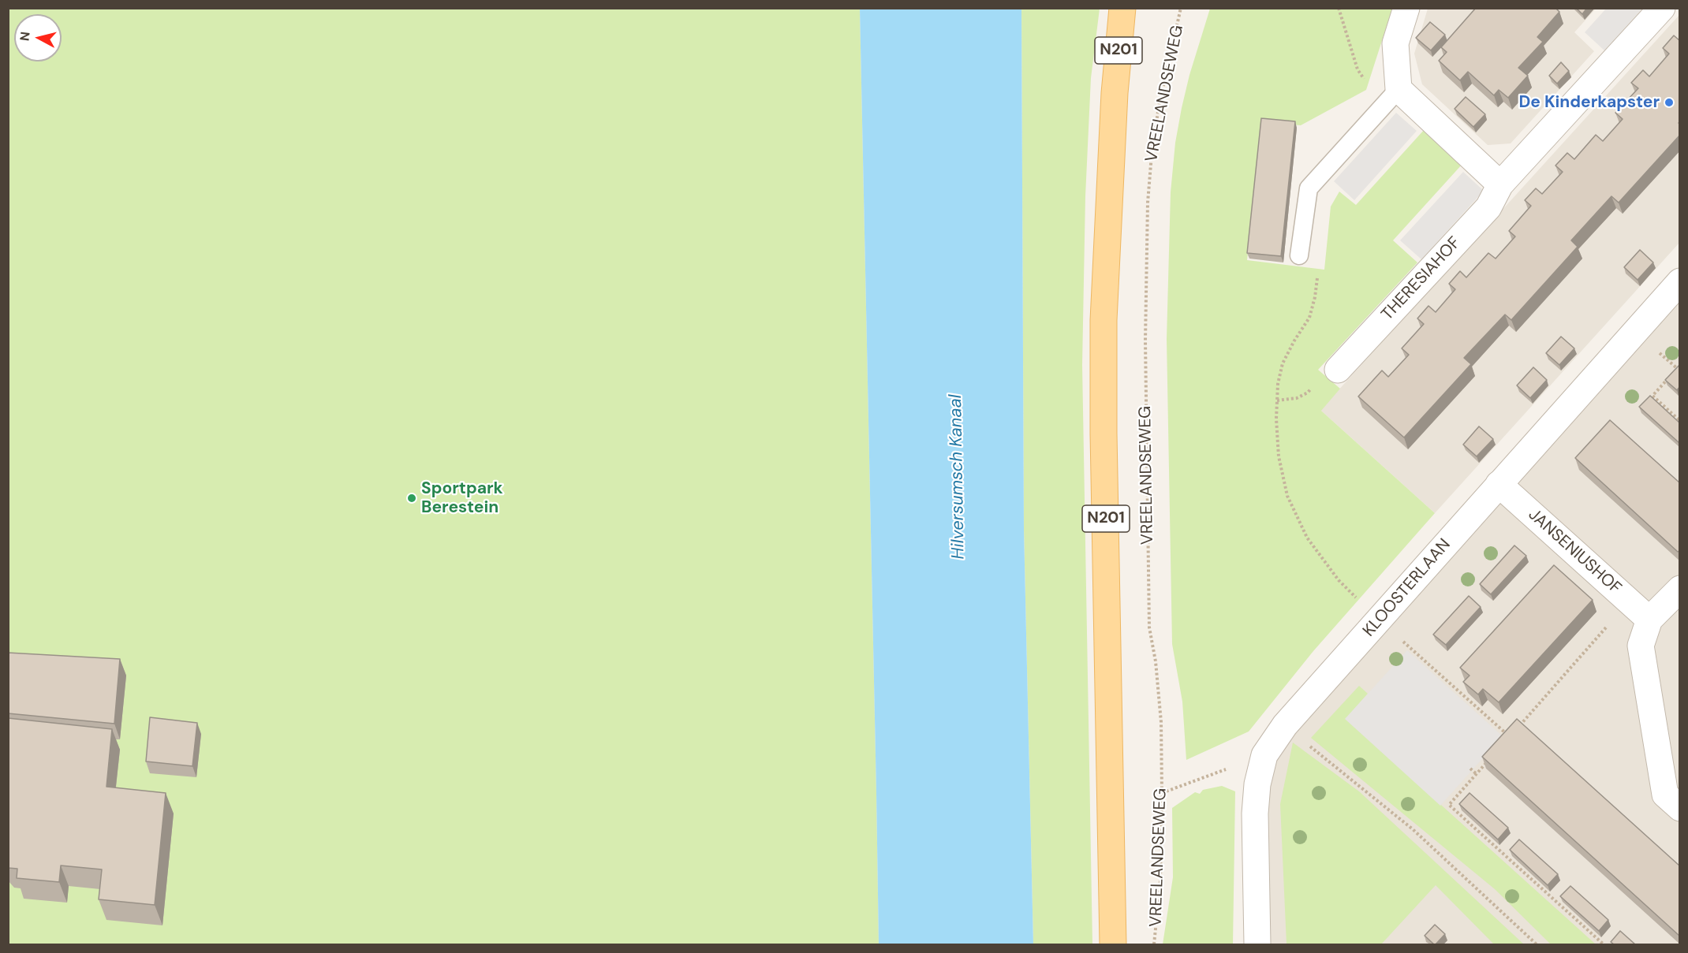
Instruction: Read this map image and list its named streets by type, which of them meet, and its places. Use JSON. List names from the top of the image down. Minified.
{"streets":{"main road":["N201"],"street":["THERESIAHOF","JANSENIUSHOF","KLOOSTERLAAN"],"path":["VREELANDSEWEG"]},"crossings":[["JANSENIUSHOF","KLOOSTERLAAN"]],"water":["Hilversumsch Kanaal"],"places":["De Kinderkapster","Sportpark Berestein"],"north":"left"}
